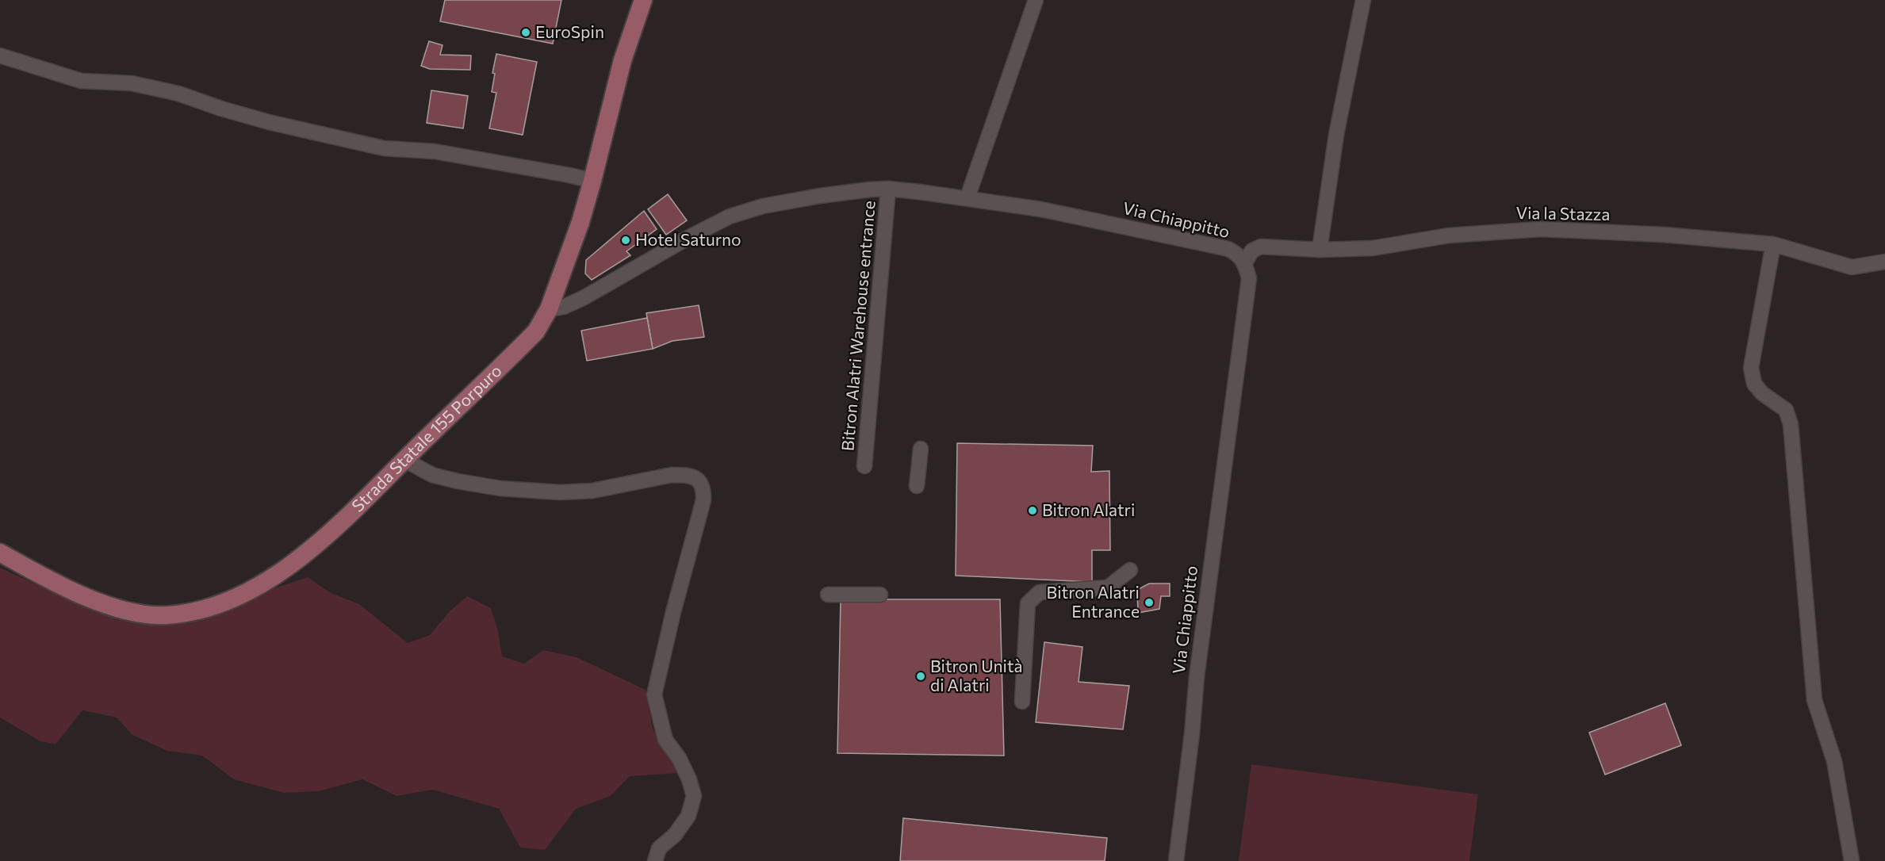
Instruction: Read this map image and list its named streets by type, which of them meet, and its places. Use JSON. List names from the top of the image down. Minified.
{"streets":{"main road":["Strada Statale 155 Porpuro"],"street":["Via la Stazza","Via Chiappitto","Bitron Alatri Warehouse entrance"]},"crossings":[["Via la Stazza","Via Chiappitto"],["Via Chiappitto","Bitron Alatri Warehouse entrance"],["Via Chiappitto","Strada Statale 155 Porpuro"]],"places":["EuroSpin","Hotel Saturno","Bitron Alatri","Bitron Alatri Entrance","Bitron Unità di Alatri"]}
